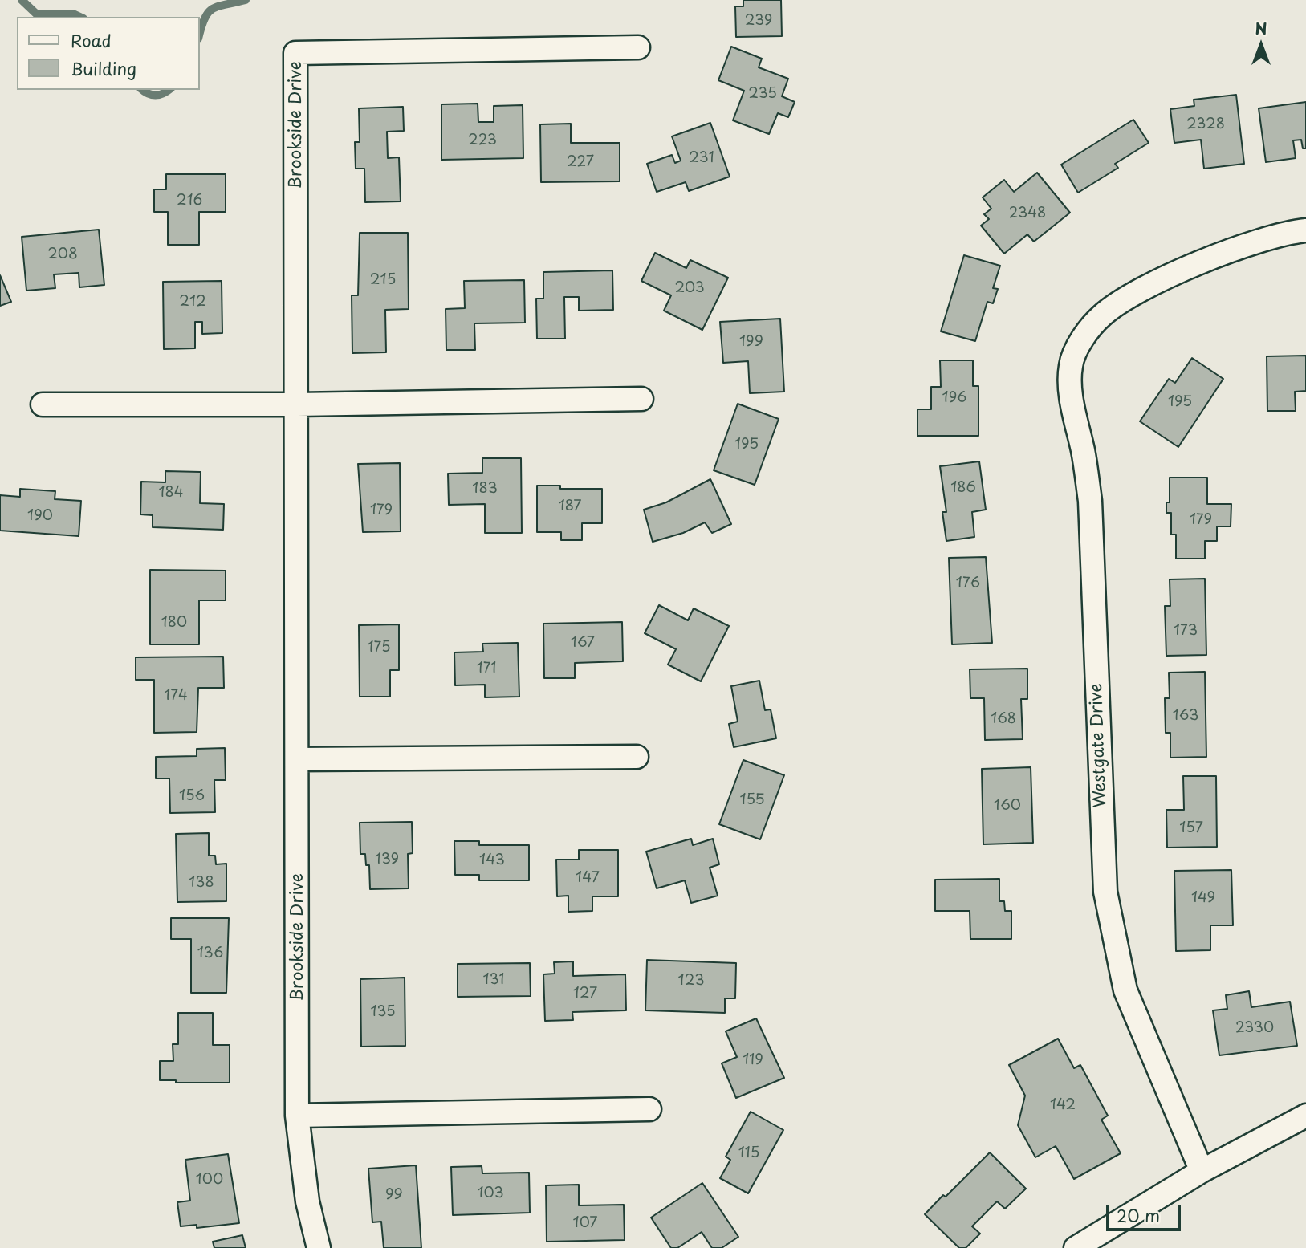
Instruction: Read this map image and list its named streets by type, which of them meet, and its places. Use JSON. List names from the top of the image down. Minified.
{"streets":{"street":["Brookside Drive","Westgate Drive"]},"house_numbers":["239","235","2328","223","231","227","216","2348","208","215","203","212","199","196","195","195","186","183","184","187","179","190","179","176","180","173","167","175","171","174","163","168","156","155","160","157","139","143","147","138","149","136","131","123","127","135","2330","119","142","115","100","103","99","107"],"legend":["Road","Building"],"scale_bar":"20 m","north":"top"}
